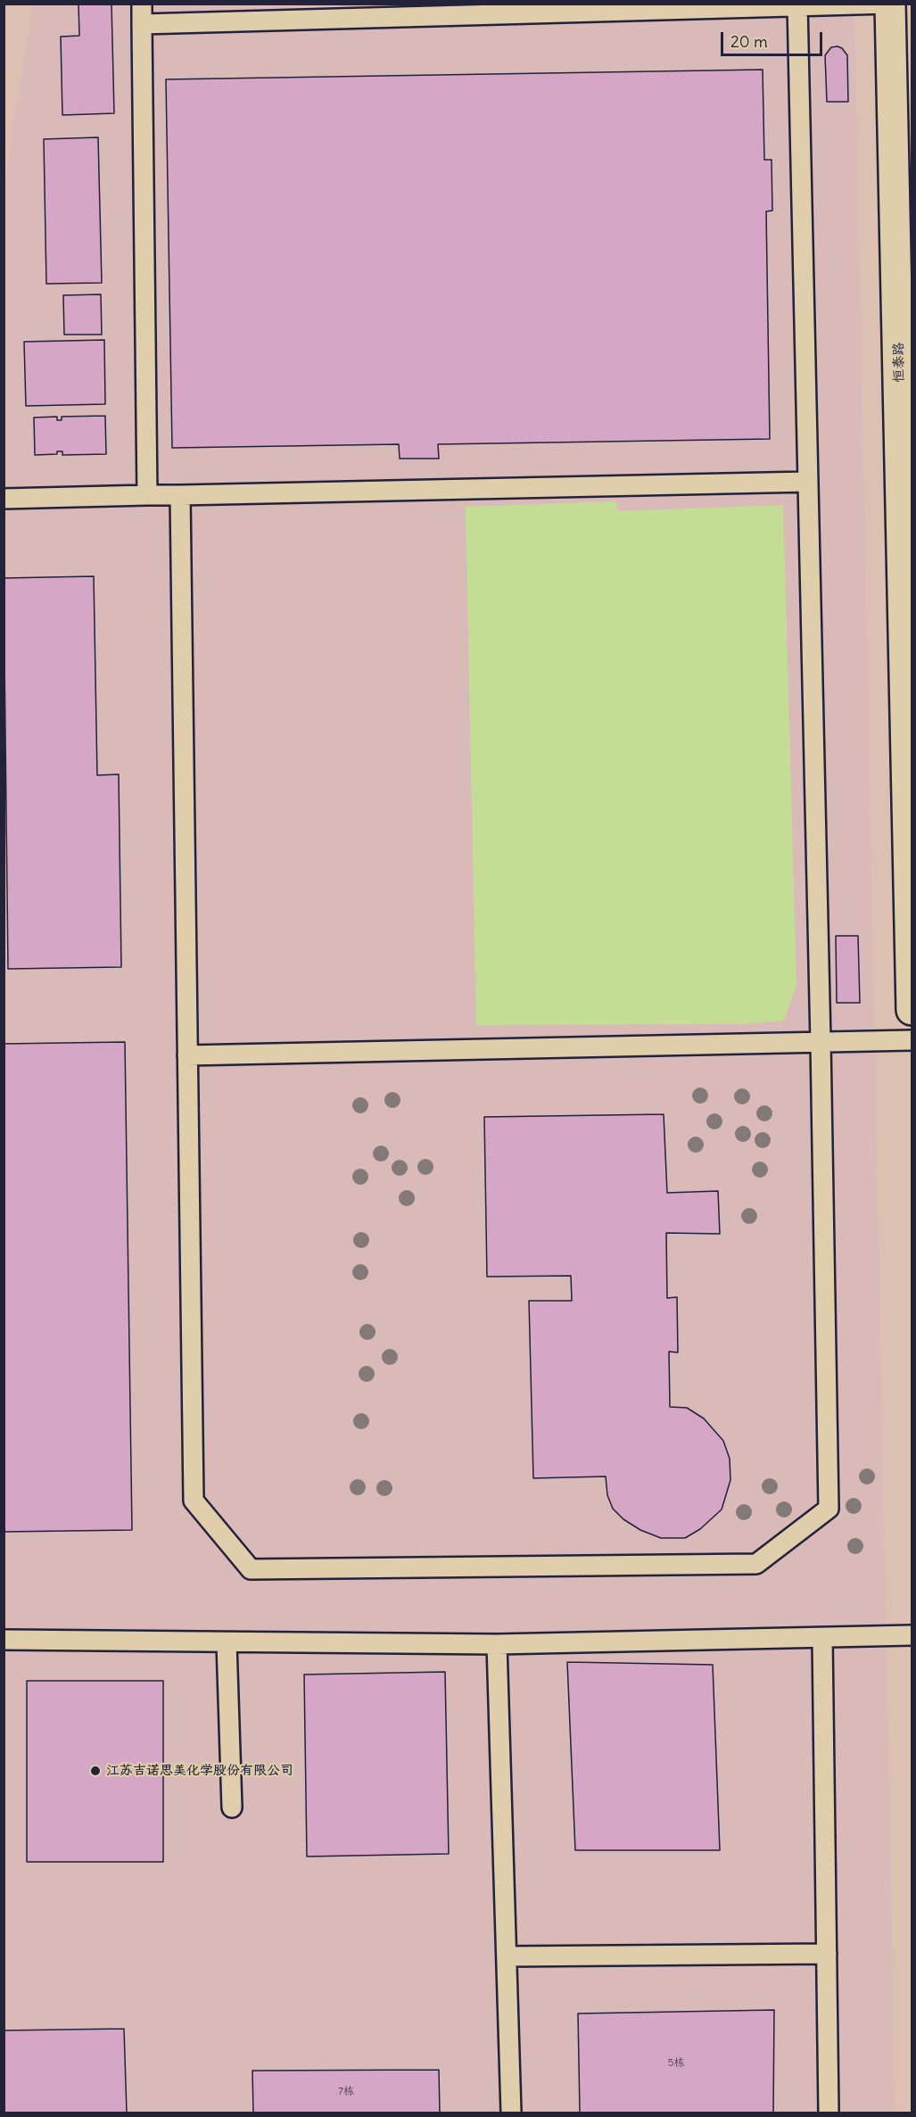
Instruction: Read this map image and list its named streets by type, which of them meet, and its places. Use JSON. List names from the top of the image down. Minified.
{"streets":{"street":["恒泰路"]},"places":["江苏吉诺思美化学股份有限公司"],"house_numbers":["5栋","7栋"],"scale_bar":"20 m"}
